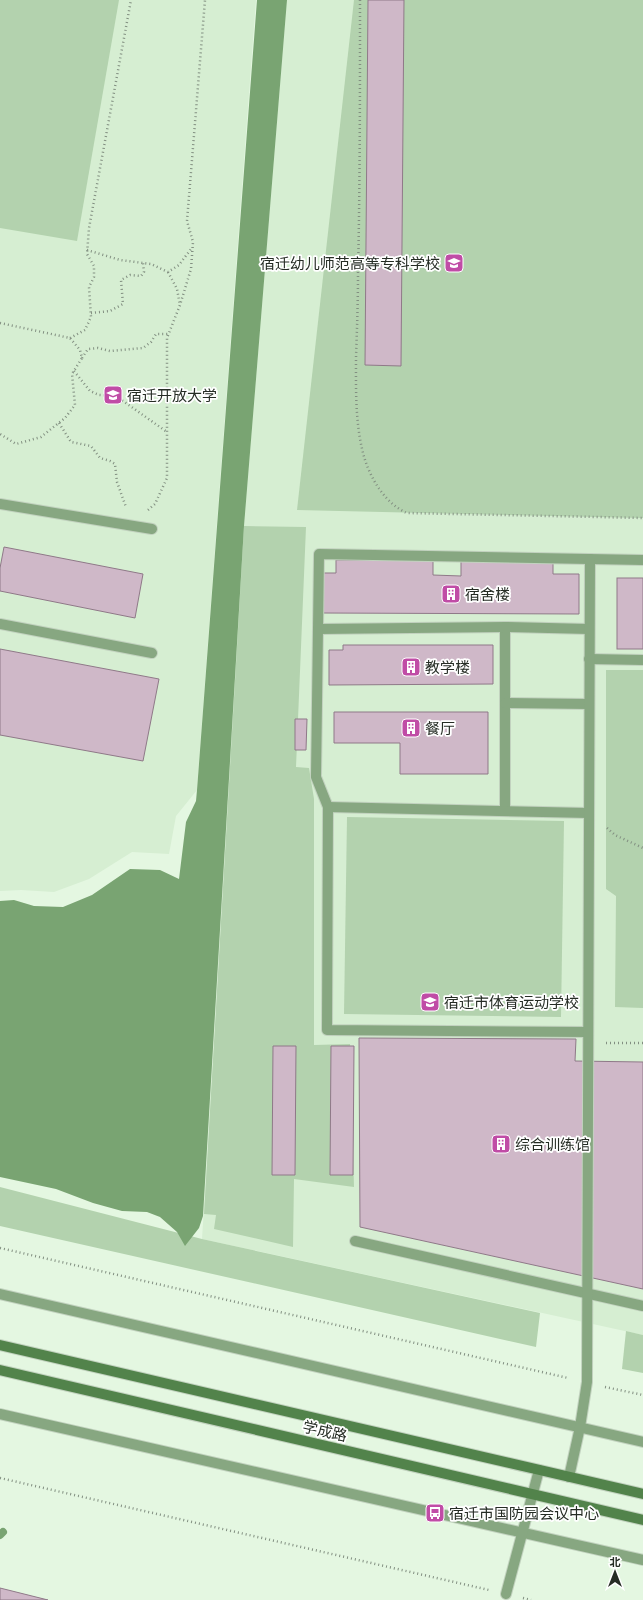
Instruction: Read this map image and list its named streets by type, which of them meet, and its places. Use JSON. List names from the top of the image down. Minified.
{"streets":{"main road":["学成路"]},"places":{"school or university":["宿迁幼儿师范高等专科学校","宿迁开放大学","宿迁市体育运动学校"],"building":["宿舍楼","教学楼","餐厅","综合训练馆"],"bus stop":["宿迁市国防园会议中心"]},"north":"top"}
